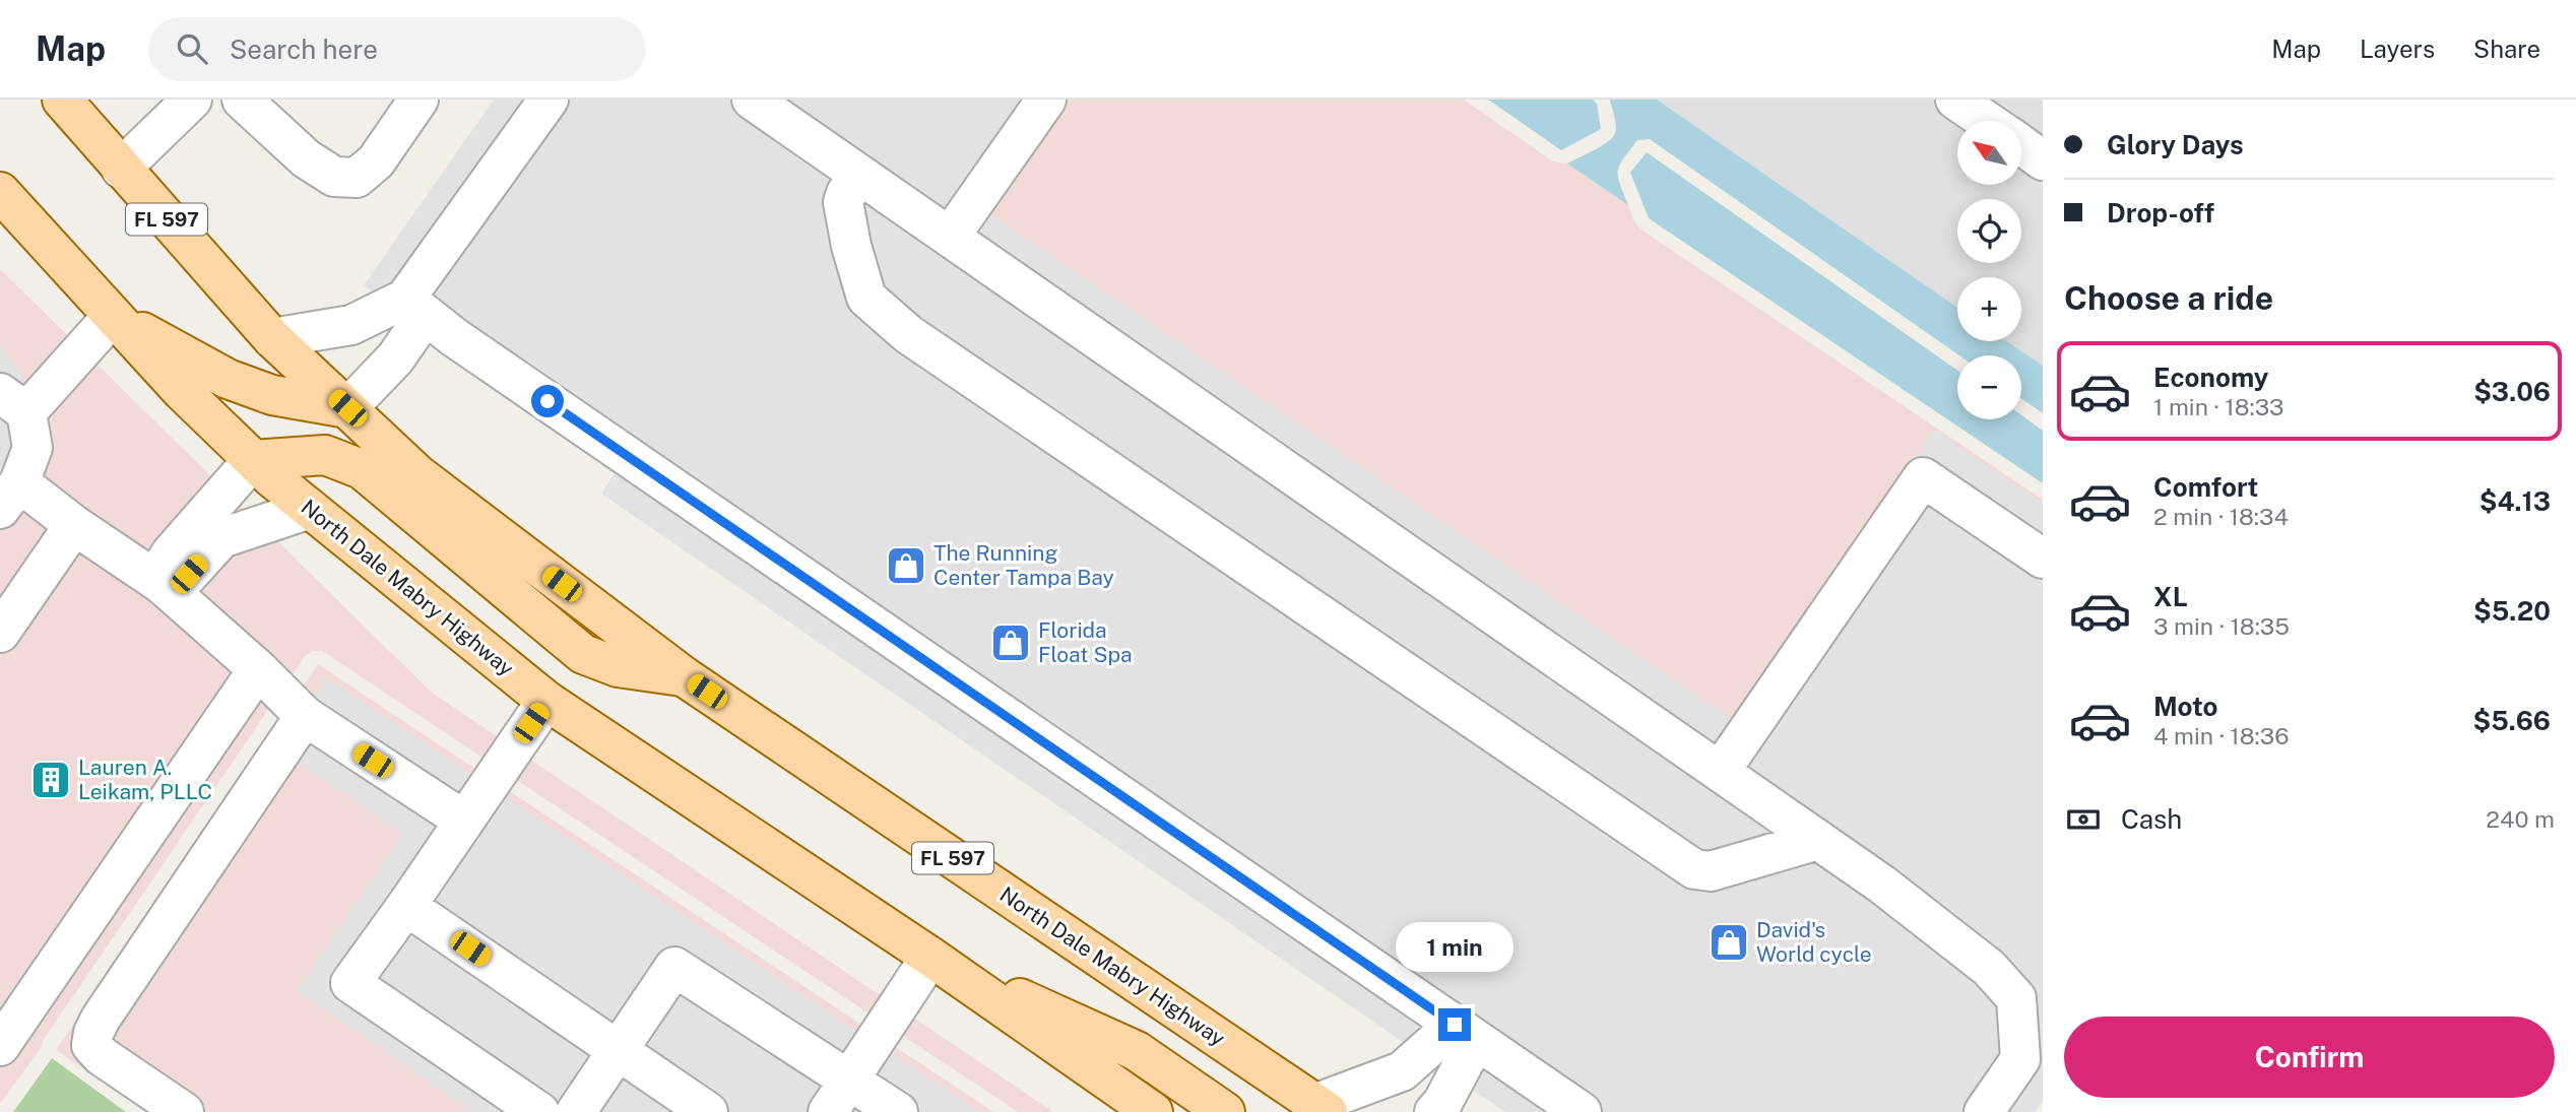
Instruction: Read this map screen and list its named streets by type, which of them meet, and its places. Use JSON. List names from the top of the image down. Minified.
{"streets":{"main road":["FL 597","North Dale Mabry Highway"]},"places":{"shop":["The Running Center Tampa Bay","Florida Float Spa","David's World cycle"],"building":["Lauren A. Leikam, PLLC"]},"north":"top left","page":{"header":"Map","search":"Search here","nav":["Map","Layers","Share"],"banner":["Glory Days","Drop-off"],"map_buttons":["+","−"],"heading":"Choose a ride","list":[{"name":"Economy","note":"1 min · 18:33","value":"$3.06"},{"name":"Comfort","note":"2 min · 18:34","value":"$4.13"},{"name":"XL","note":"3 min · 18:35","value":"$5.20"},{"name":"Moto","note":"4 min · 18:36","value":"$5.66"}],"pay":["Cash","240 m"],"bubble":"1 min","buttons":"Confirm"}}
